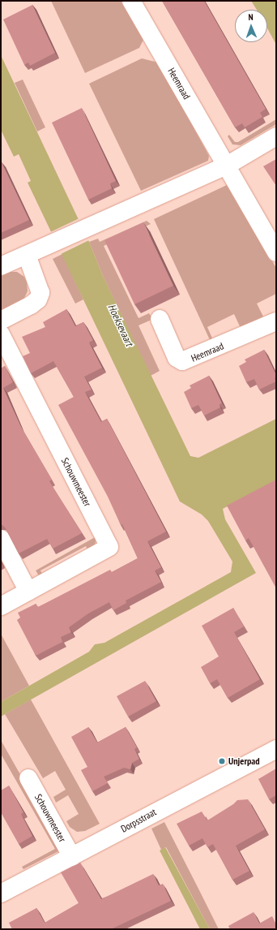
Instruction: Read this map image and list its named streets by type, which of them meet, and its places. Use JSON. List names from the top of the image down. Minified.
{"streets":{"street":["Heemraad","Schouwmeester","Dorpsstraat"]},"crossings":[["Schouwmeester","Dorpsstraat"]],"water":["Hoeksevaart"],"places":["Unjerpad"],"north":"top"}
